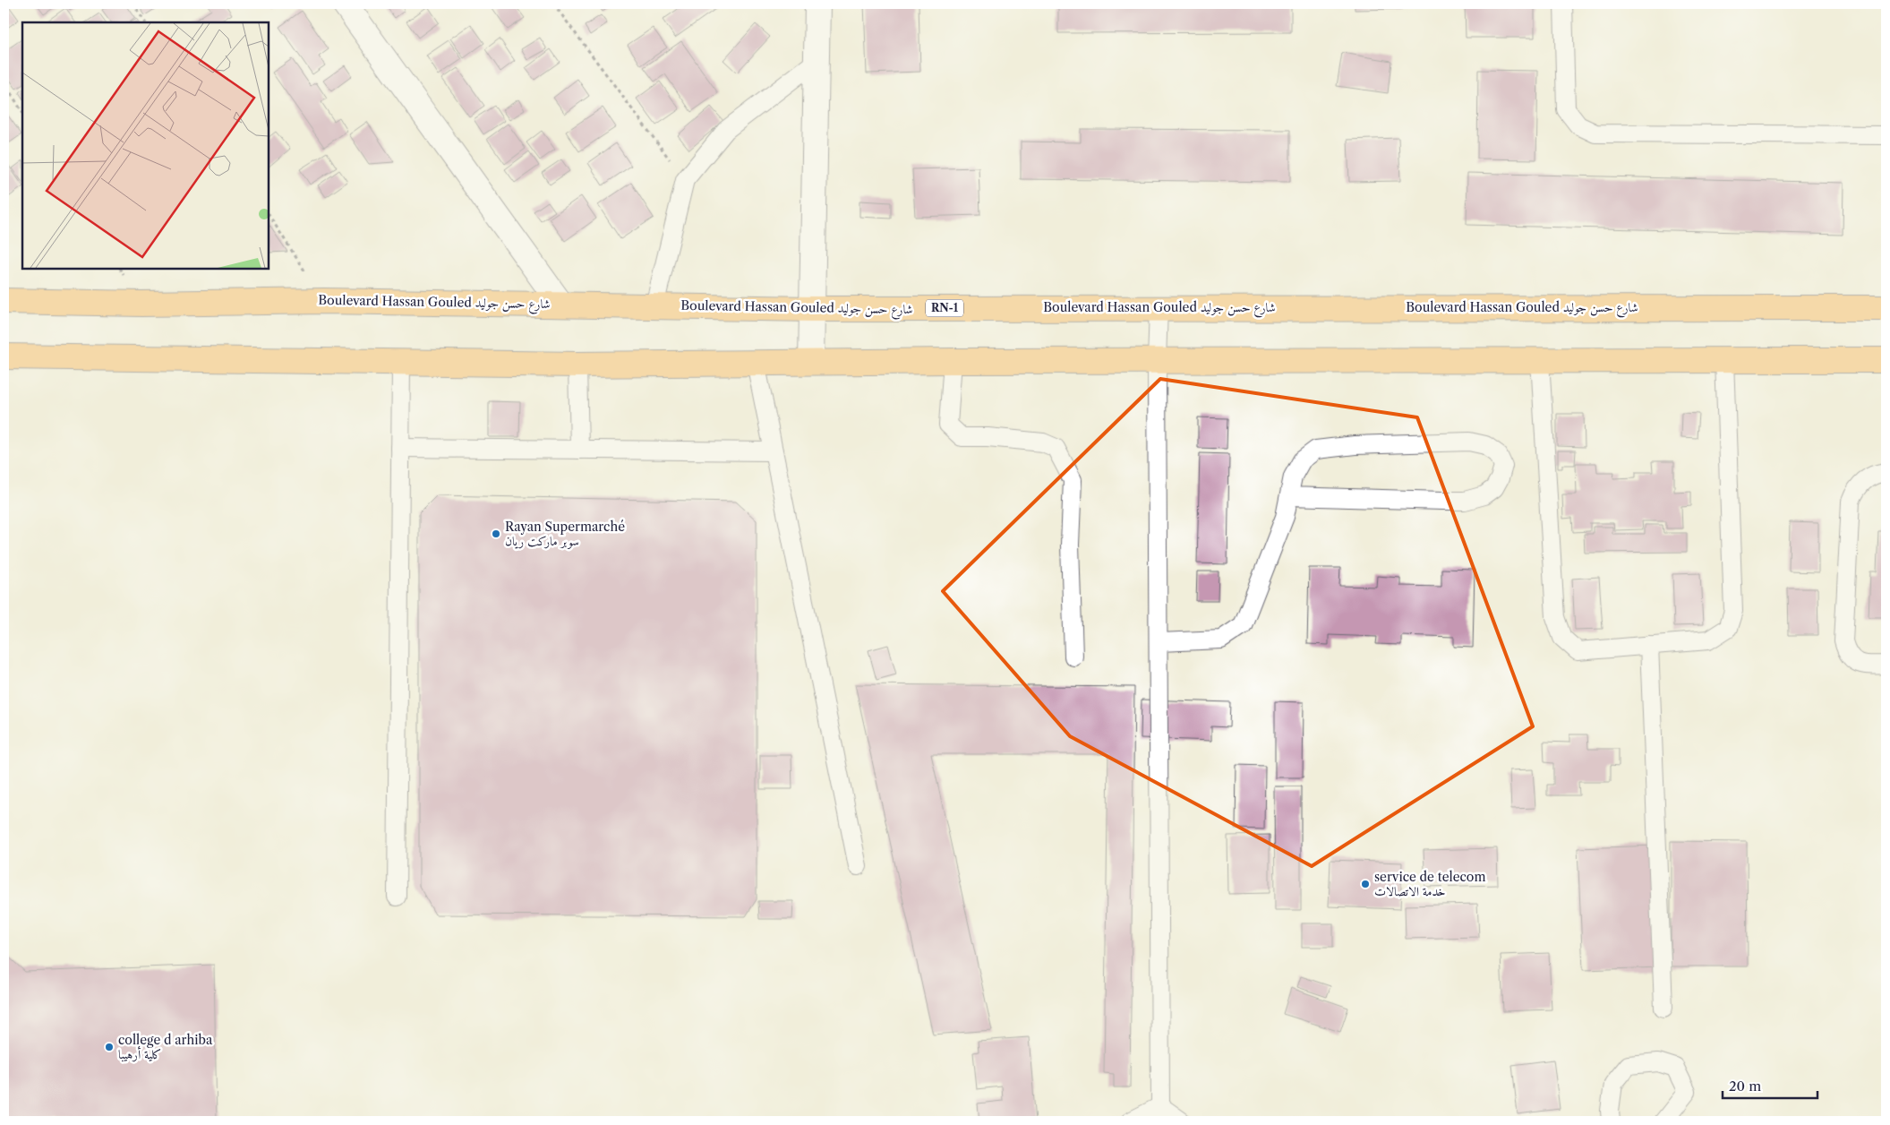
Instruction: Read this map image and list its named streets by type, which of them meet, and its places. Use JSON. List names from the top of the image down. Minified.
{"streets":{"main road":["Boulevard Hassan Gouled شارع حسن جوليد","RN-1"]},"places":["Rayan Supermarché سوبر ماركت ريان","service de telecom خدمة الاتصالات","college d arhiba كلية أرهيبا"],"scale_bar":"20 m"}
